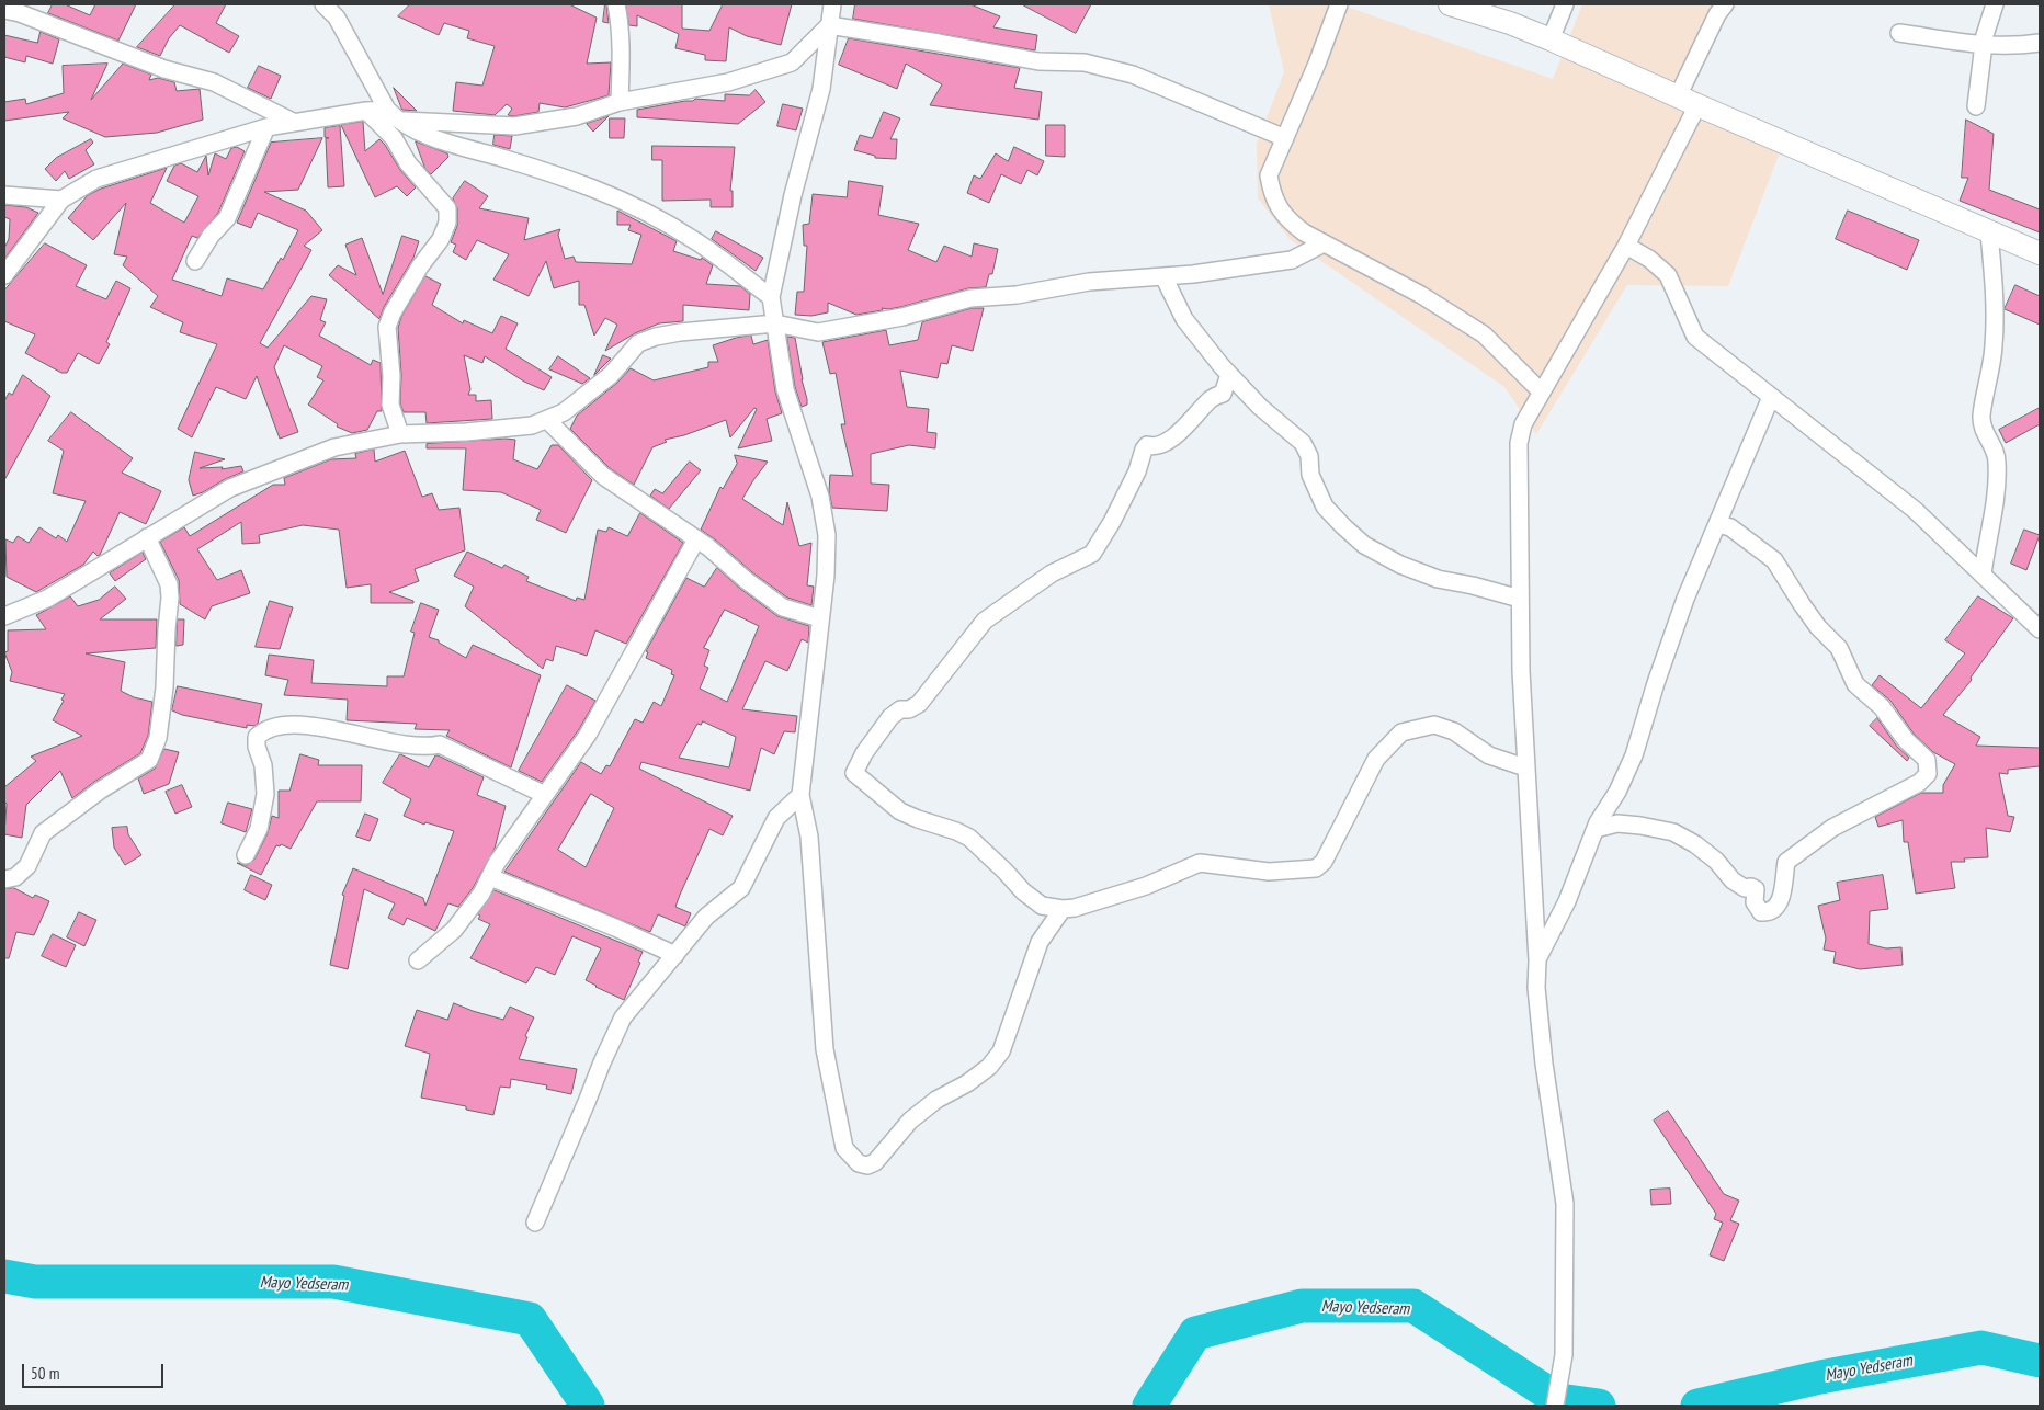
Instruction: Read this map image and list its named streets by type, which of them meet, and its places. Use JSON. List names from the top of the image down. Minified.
{"water":["Mayo Yedseram"],"scale_bar":"50 m"}
